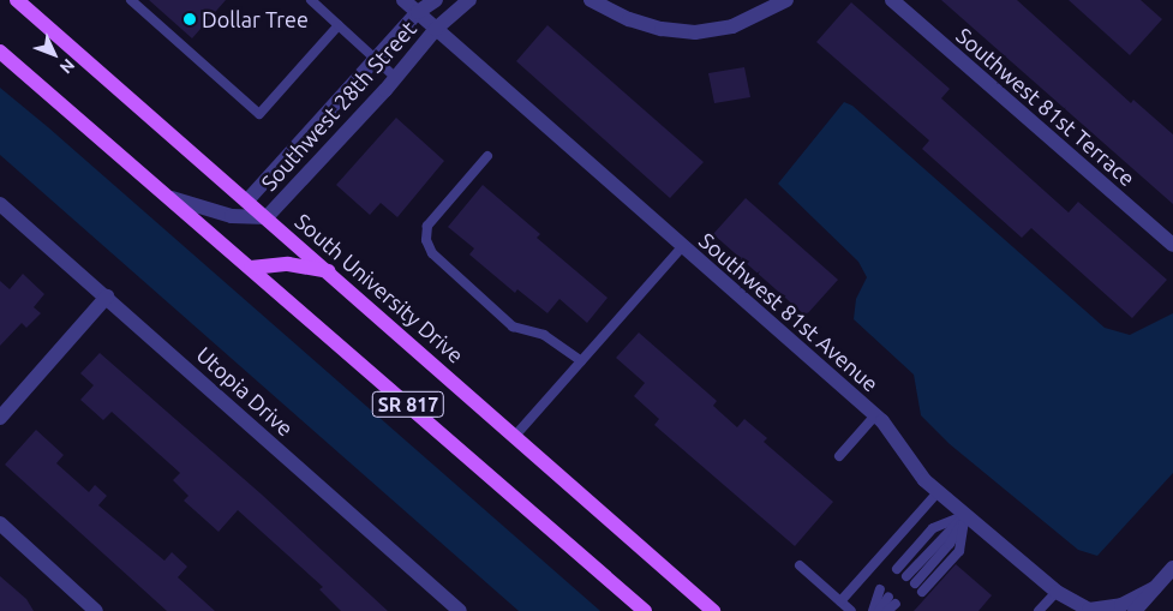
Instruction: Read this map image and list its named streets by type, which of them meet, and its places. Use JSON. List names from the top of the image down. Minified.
{"streets":{"main road":["South University Drive","SR 817"],"street":["Southwest 28th Street","Southwest 81st Terrace","Southwest 81st Avenue","Utopia Drive"]},"crossings":[["Southwest 28th Street","South University Drive"],["Southwest 28th Street","Southwest 81st Avenue"]],"places":["Dollar Tree"],"north":"bottom right"}
